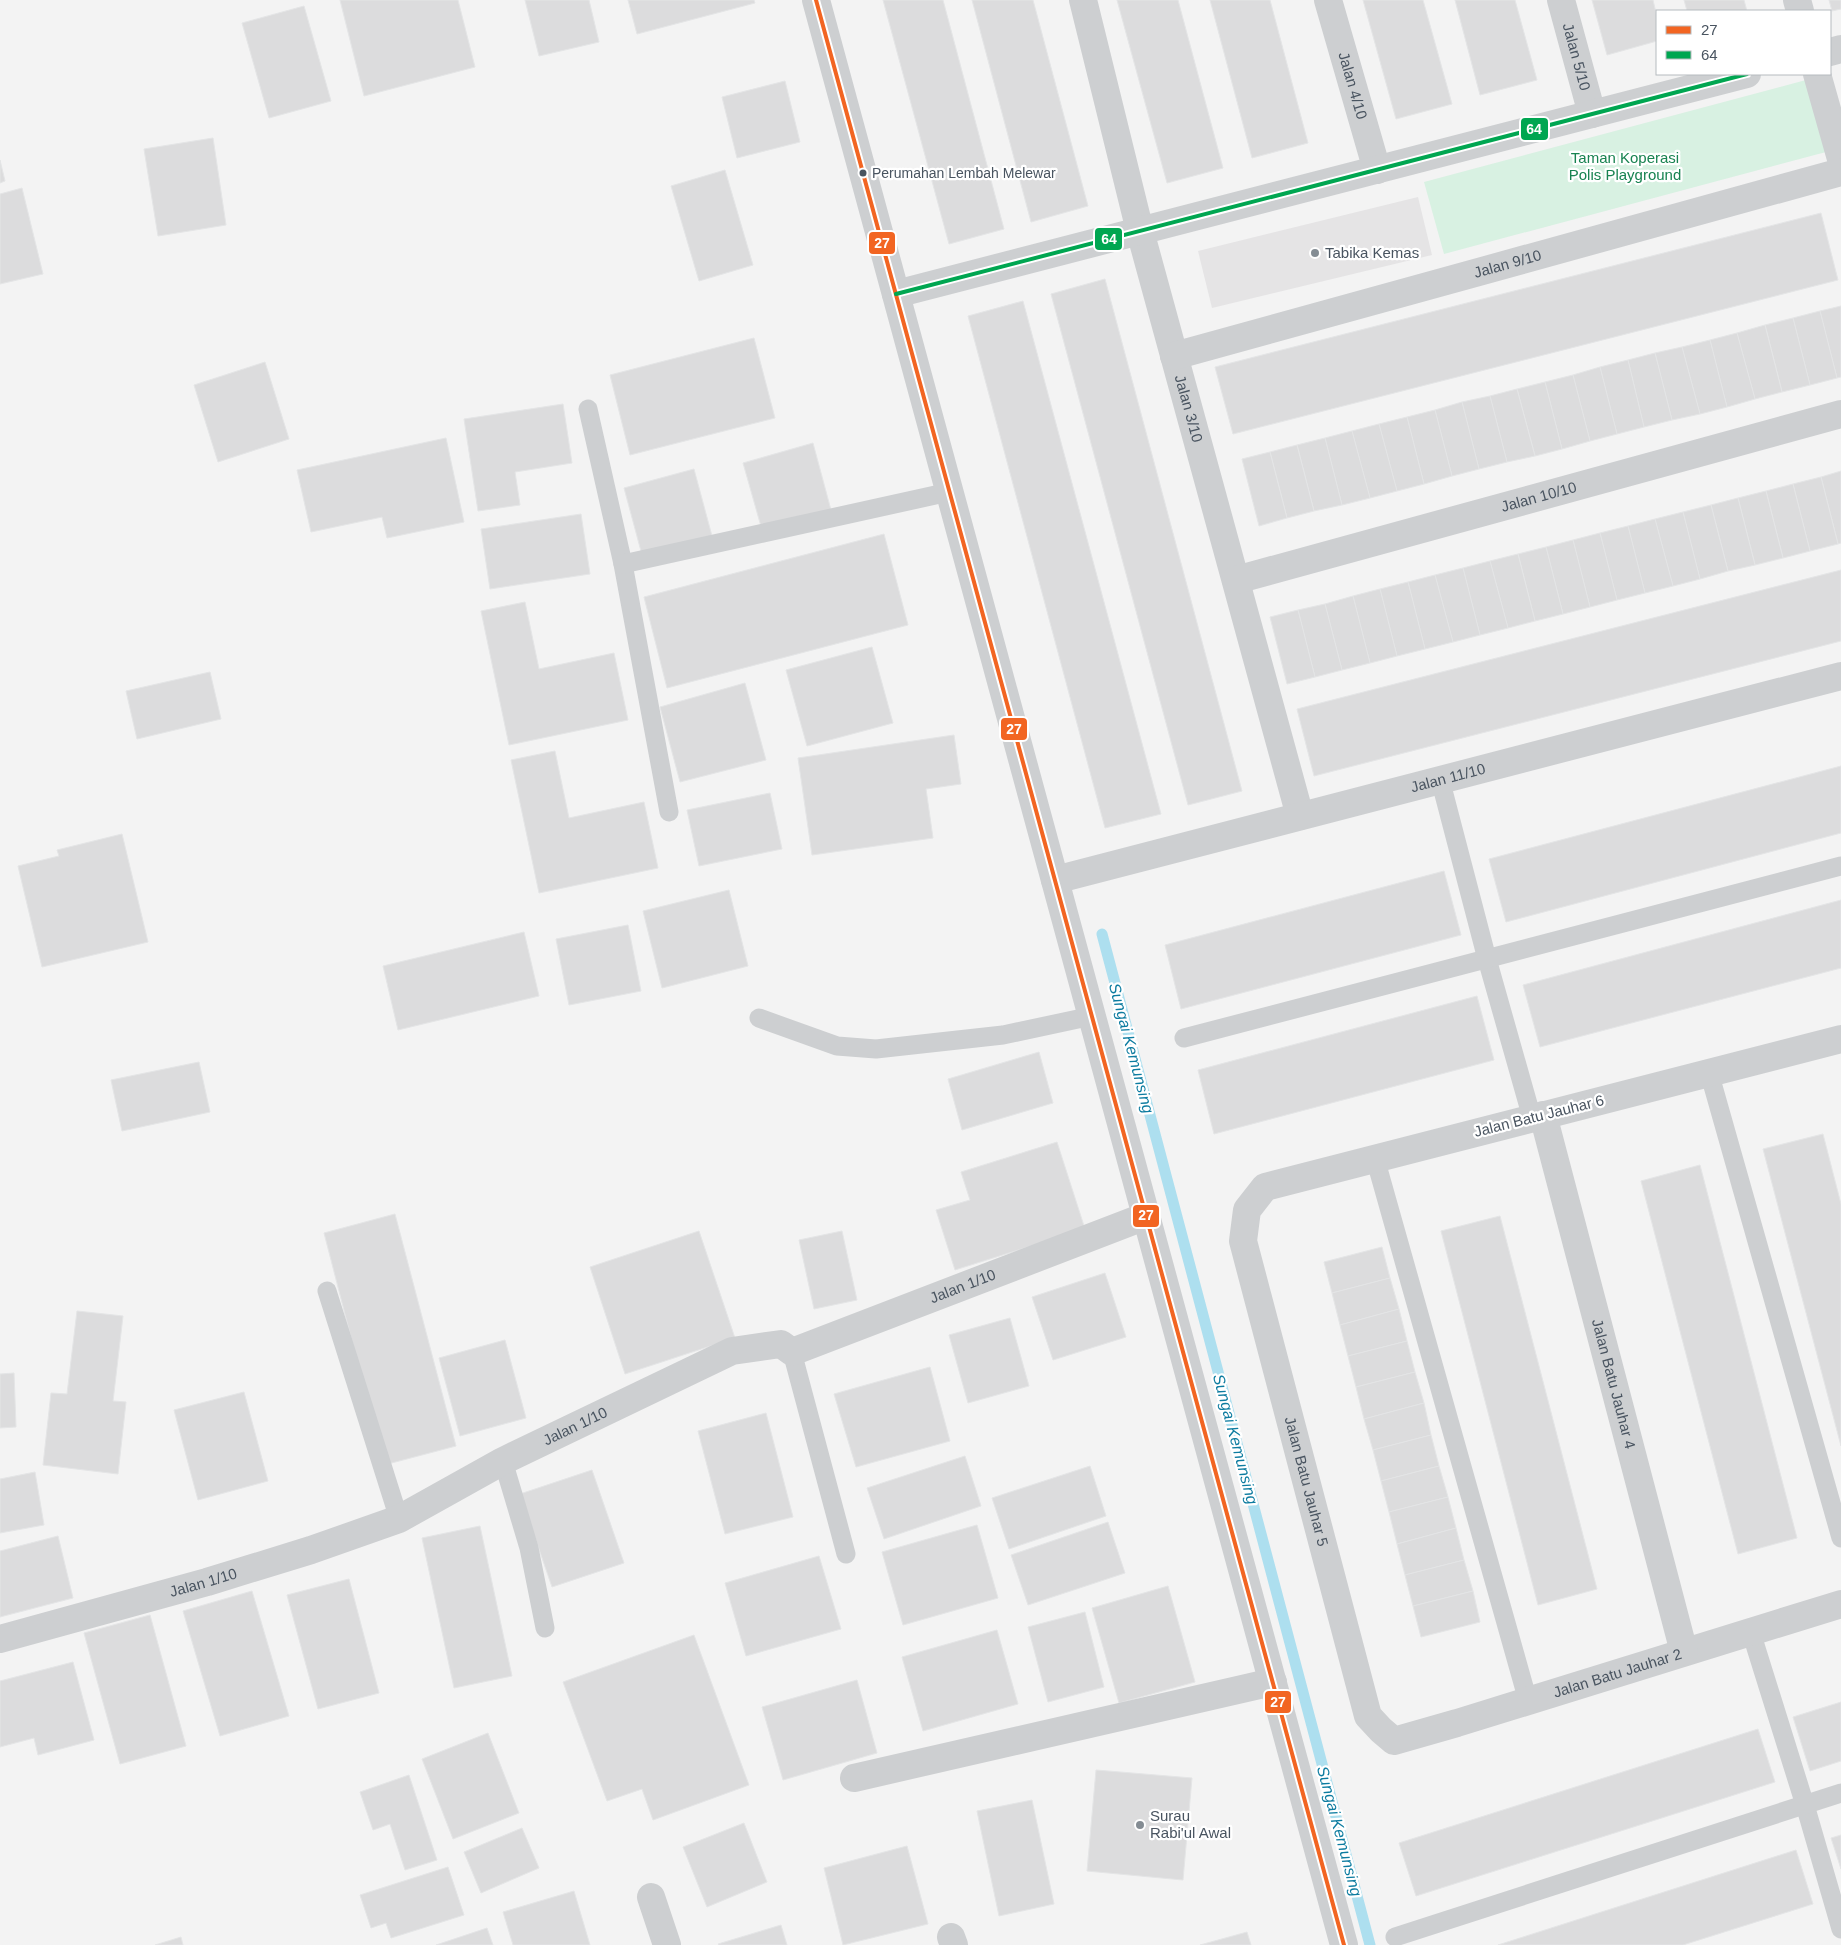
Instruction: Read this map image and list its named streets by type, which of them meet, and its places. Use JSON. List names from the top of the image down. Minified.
{"streets":{"street":["Jalan 5/10","Jalan 4/10","Jalan 9/10","Jalan 3/10","Jalan 10/10","Jalan 11/10","Jalan Batu Jauhar 6","Jalan 1/10","Jalan Batu Jauhar 4","Jalan Batu Jauhar 5","Jalan Batu Jauhar 2"]},"crossings":[["Jalan 9/10","Jalan 3/10"],["Jalan 3/10","Jalan 10/10"],["Jalan 3/10","Jalan 11/10"],["Jalan Batu Jauhar 6","Jalan Batu Jauhar 4"],["Jalan Batu Jauhar 6","Jalan Batu Jauhar 5"],["Jalan Batu Jauhar 4","Jalan Batu Jauhar 2"],["Jalan Batu Jauhar 5","Jalan Batu Jauhar 2"]],"water":["Sungai Kemunsing"],"parks":["Taman Koperasi Polis Playground"],"places":["Perumahan Lembah Melewar","Tabika Kemas","Surau Rabi'ul Awal"],"lines":["transit line 27","transit line 64"],"legend":["27","64"]}
